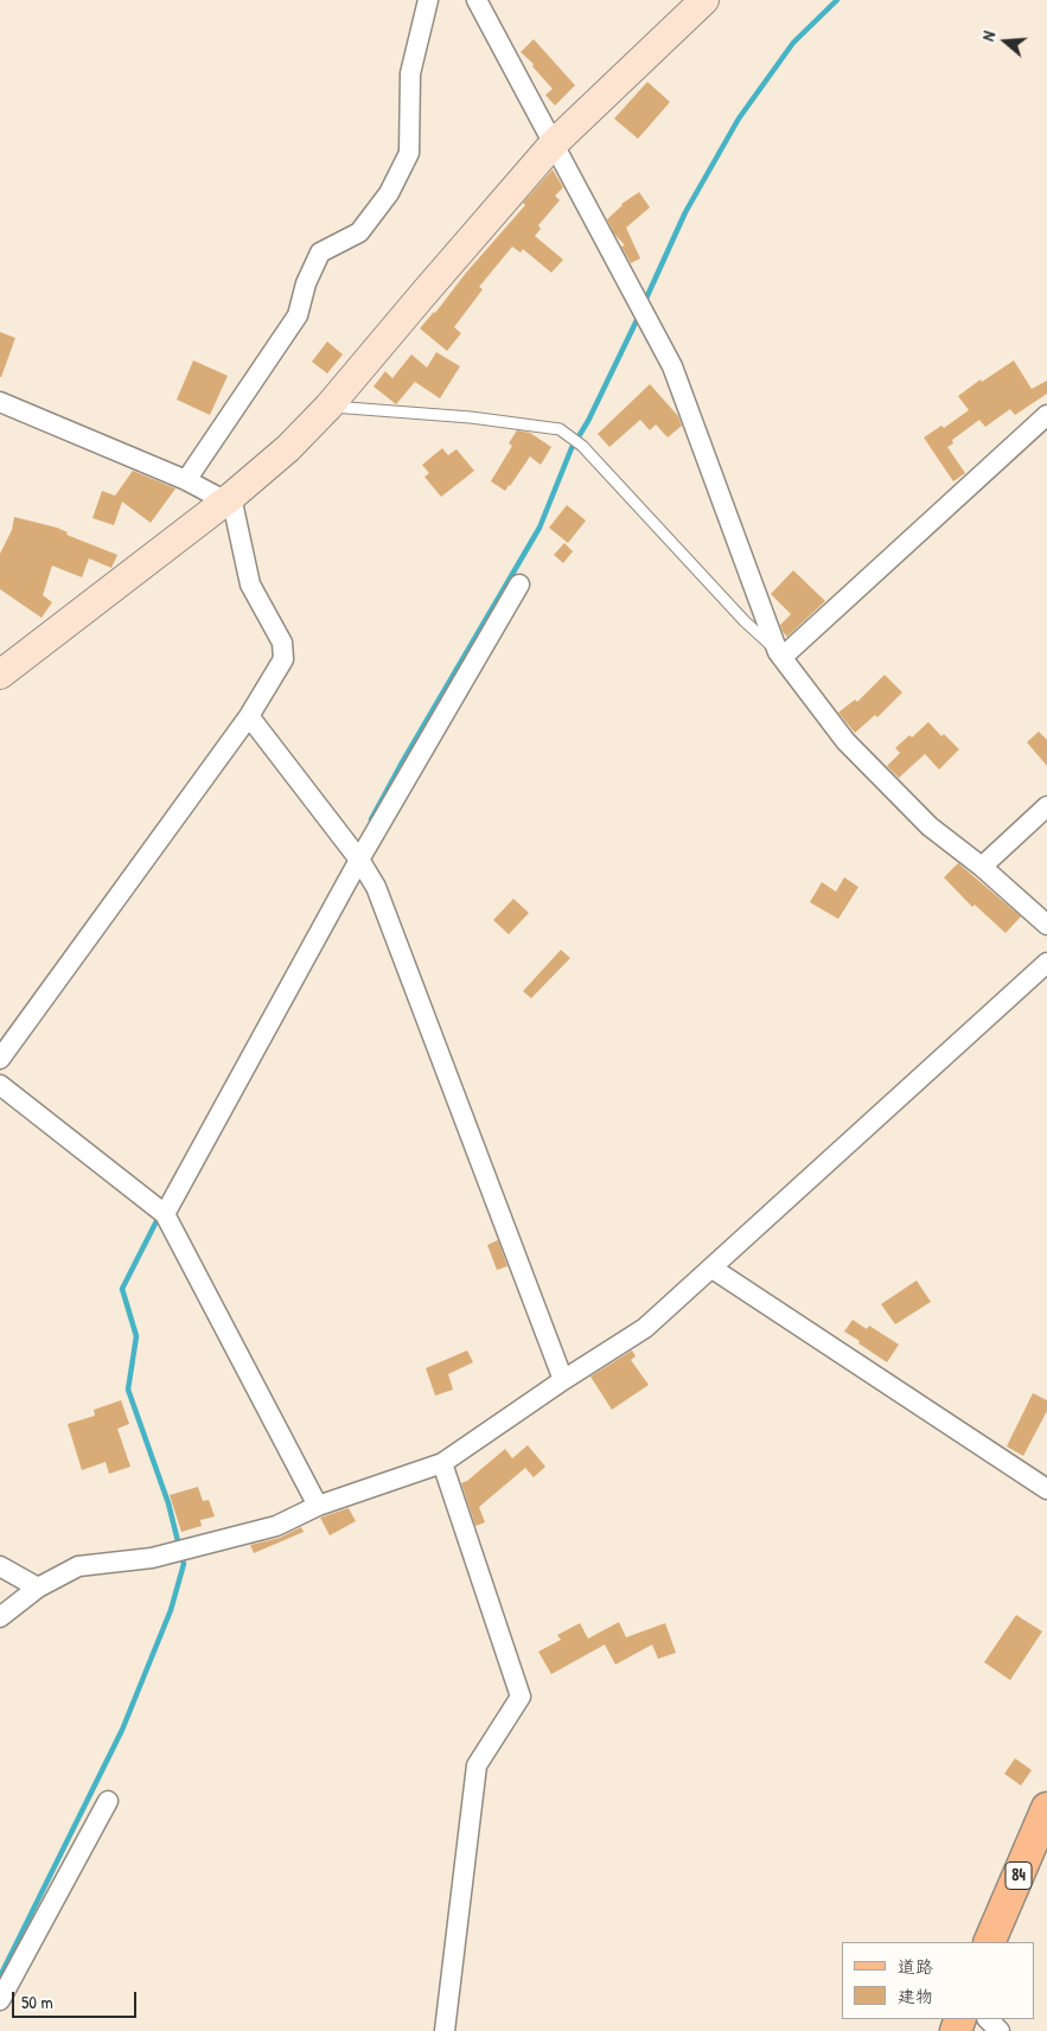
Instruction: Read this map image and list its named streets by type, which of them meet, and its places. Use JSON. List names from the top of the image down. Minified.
{"streets":{"main road":["84"]},"legend":["道路","建物"],"scale_bar":"50 m","north":"left"}
